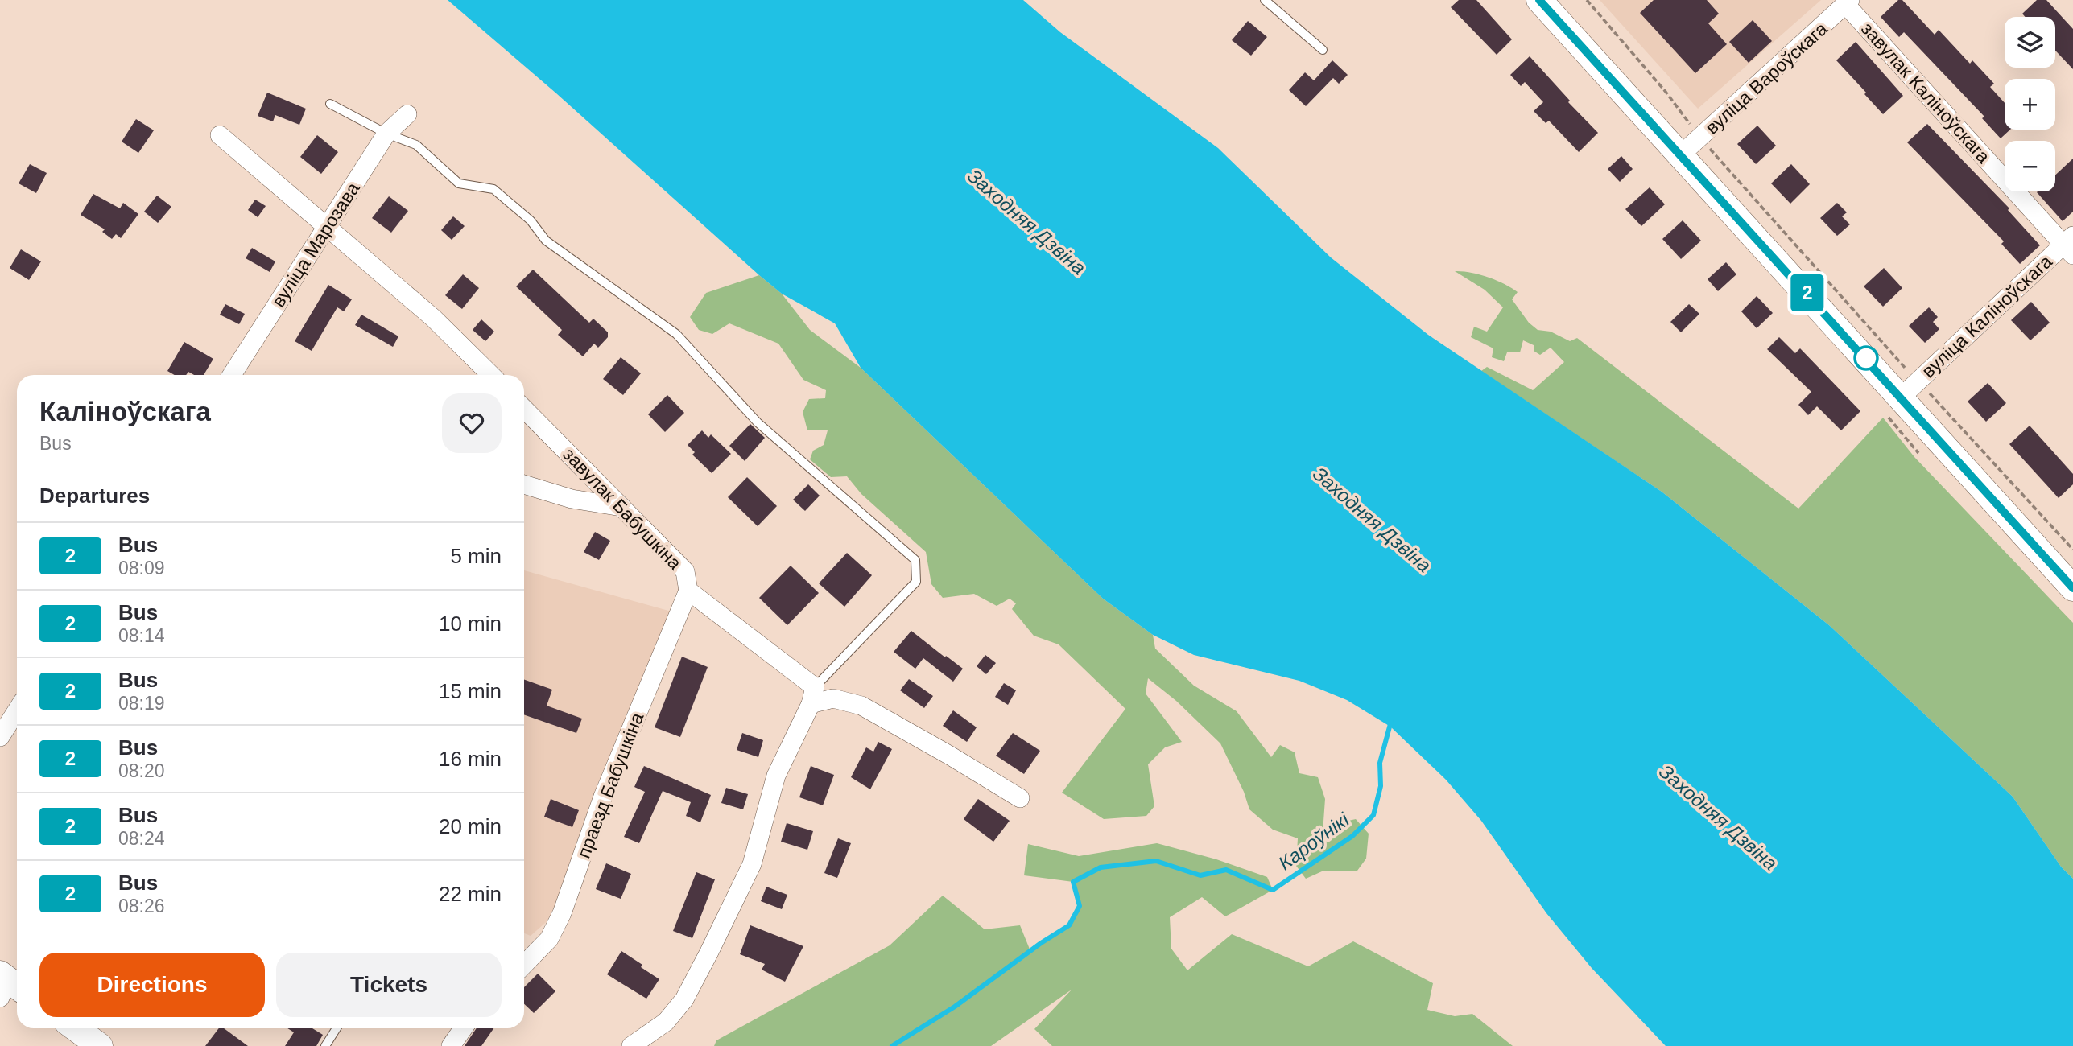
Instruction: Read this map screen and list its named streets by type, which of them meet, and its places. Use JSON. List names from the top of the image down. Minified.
{"streets":{"street":["вуліца Вароўскага","завулак Каліноўскага","вуліца Марозава","вуліца Каліноўскага","завулак Бабушкіна","праезд Бабушкіна"]},"crossings":[["вуліца Вароўскага","завулак Каліноўскага"],["завулак Каліноўскага","вуліца Каліноўскага"],["завулак Бабушкіна","праезд Бабушкіна"]],"water":["Заходняя Дзвіна","Кароўнікі"],"lines":["bus line 2"],"page":{"on_map":"2","map_buttons":["+","−"],"heading":[["Каліноўскага","Bus"],"Departures"],"list":[{"mark":"2","name":"Bus","note":"08:09","value":"5 min"},{"mark":"2","name":"Bus","note":"08:14","value":"10 min"},{"mark":"2","name":"Bus","note":"08:19","value":"15 min"},{"mark":"2","name":"Bus","note":"08:20","value":"16 min"},{"mark":"2","name":"Bus","note":"08:24","value":"20 min"},{"mark":"2","name":"Bus","note":"08:26","value":"22 min"}],"buttons":["Directions","Tickets"]}}
